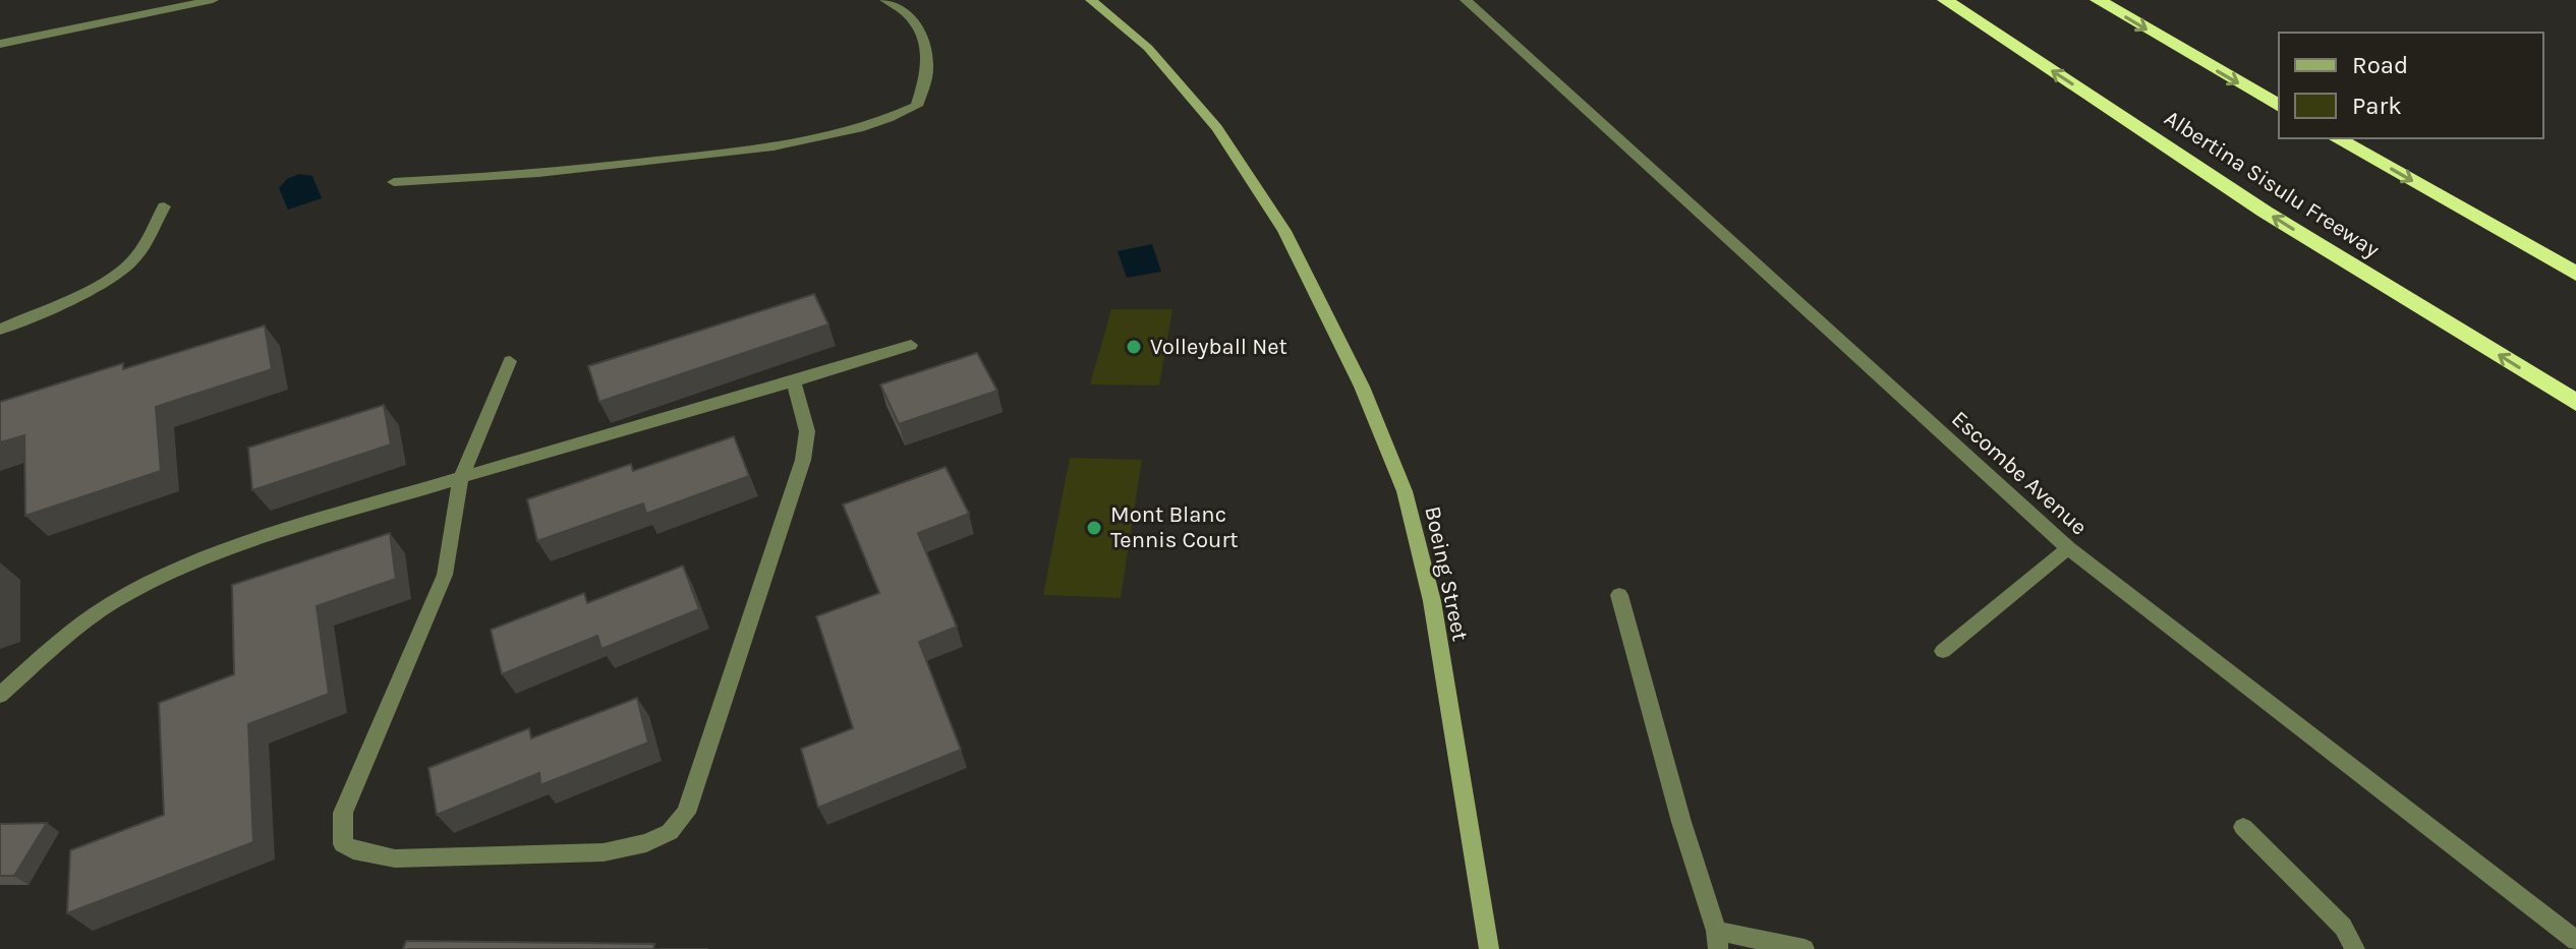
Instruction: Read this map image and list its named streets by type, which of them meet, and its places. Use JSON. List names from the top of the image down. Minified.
{"streets":{"highway":["Albertina Sisulu Freeway"],"main road":["Boeing Street"],"street":["Escombe Avenue"]},"places":["Volleyball Net","Mont Blanc Tennis Court"],"legend":["Road","Park"]}
